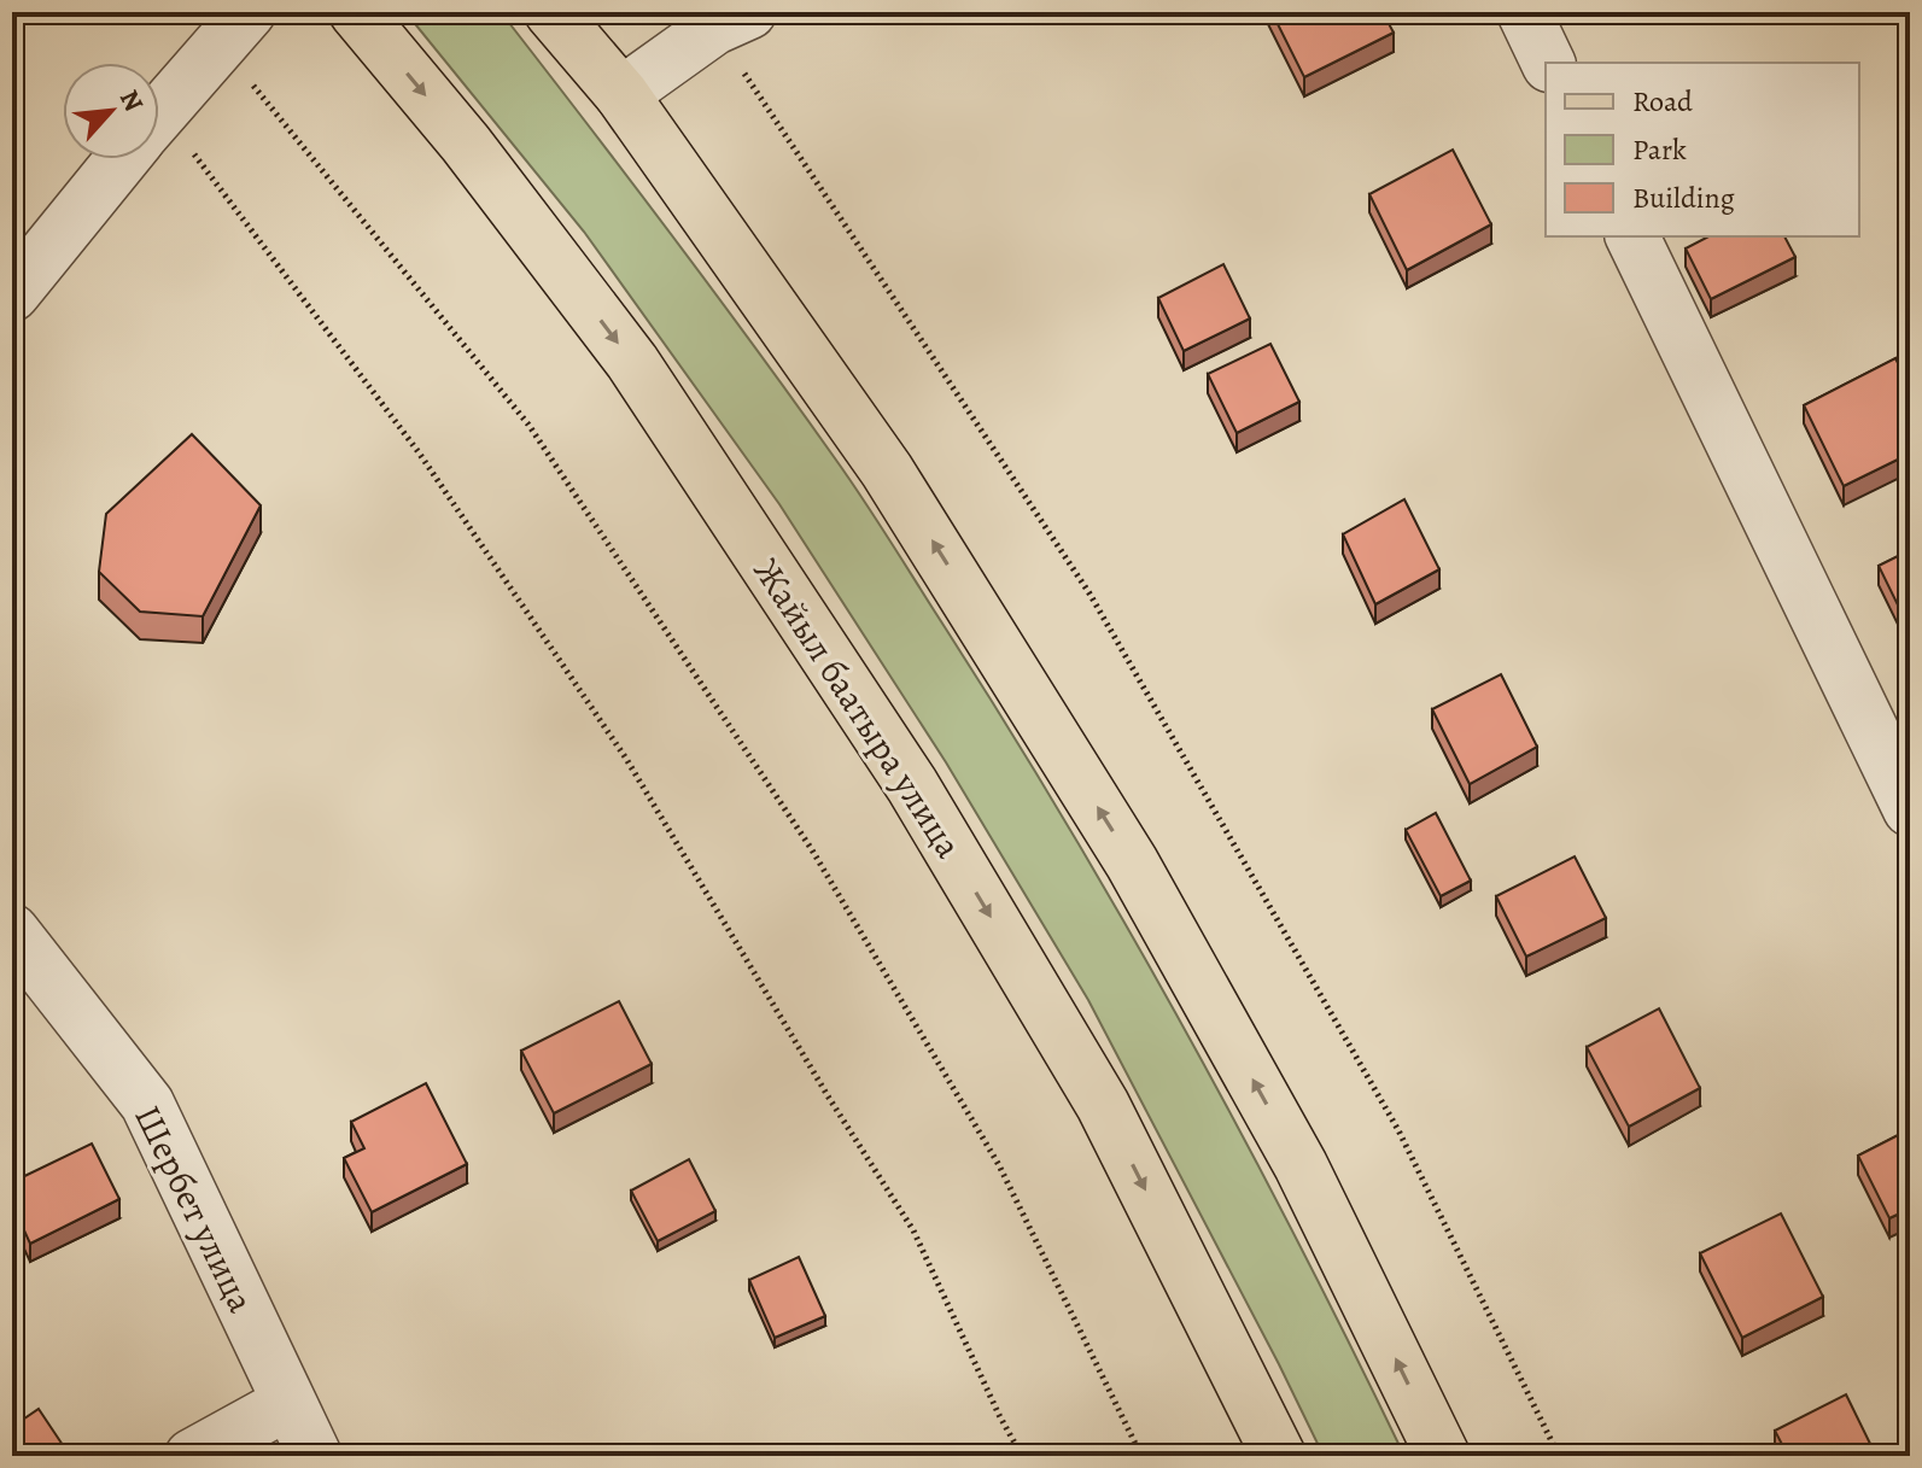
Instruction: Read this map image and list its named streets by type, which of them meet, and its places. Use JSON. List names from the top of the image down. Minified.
{"streets":{"main road":["Жайыл баатыра улица"],"street":["Шербет улица"]},"legend":["Road","Park","Building"],"north":"top right"}
